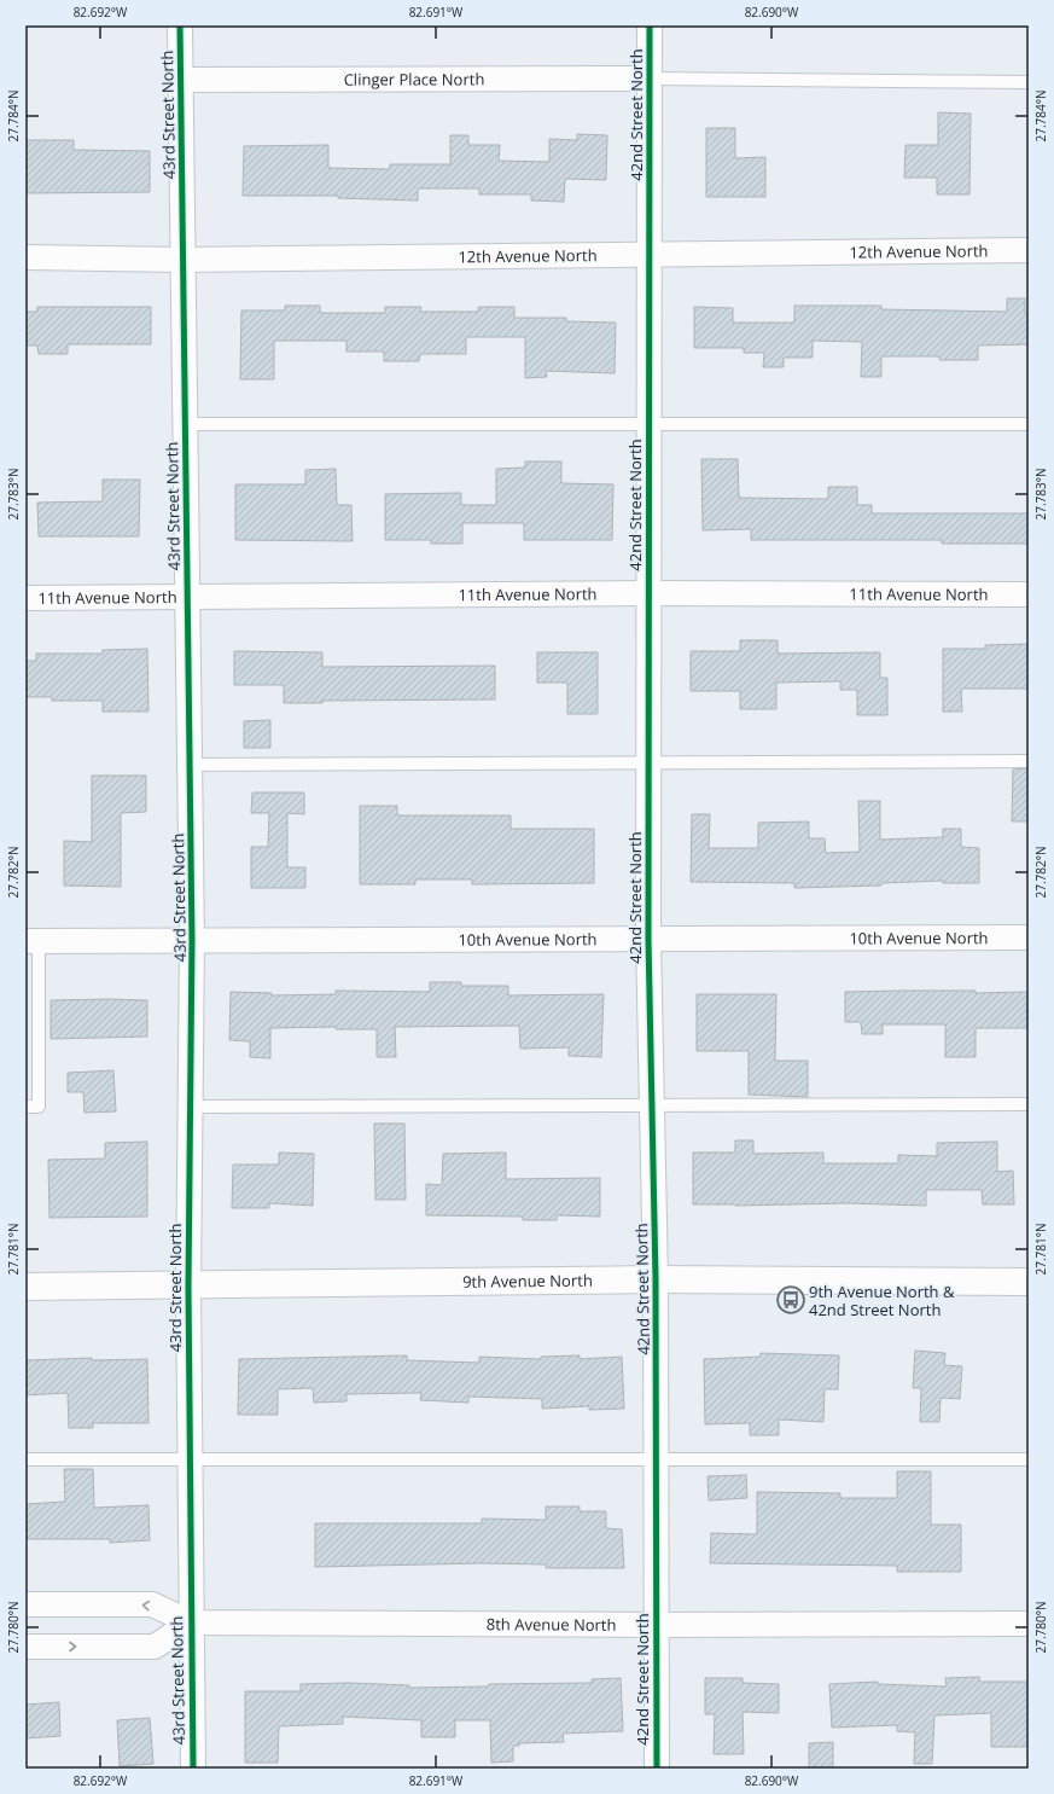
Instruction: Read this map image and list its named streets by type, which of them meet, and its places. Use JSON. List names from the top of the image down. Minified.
{"streets":{"street":["Clinger Place North","43rd Street North","42nd Street North","12th Avenue North","11th Avenue North","10th Avenue North","9th Avenue North","8th Avenue North"]},"crossings":[["Clinger Place North","43rd Street North"],["Clinger Place North","42nd Street North"],["43rd Street North","12th Avenue North"],["43rd Street North","11th Avenue North"],["43rd Street North","10th Avenue North"],["43rd Street North","9th Avenue North"],["43rd Street North","8th Avenue North"],["42nd Street North","12th Avenue North"],["42nd Street North","11th Avenue North"],["42nd Street North","10th Avenue North"],["42nd Street North","9th Avenue North"],["42nd Street North","8th Avenue North"]],"places":{"bus stop":["9th Avenue North & 42nd Street North"]},"coordinates":["82.692°W","82.691°W","82.690°W","27.784°N","27.783°N","27.782°N","27.781°N","27.780°N"]}
